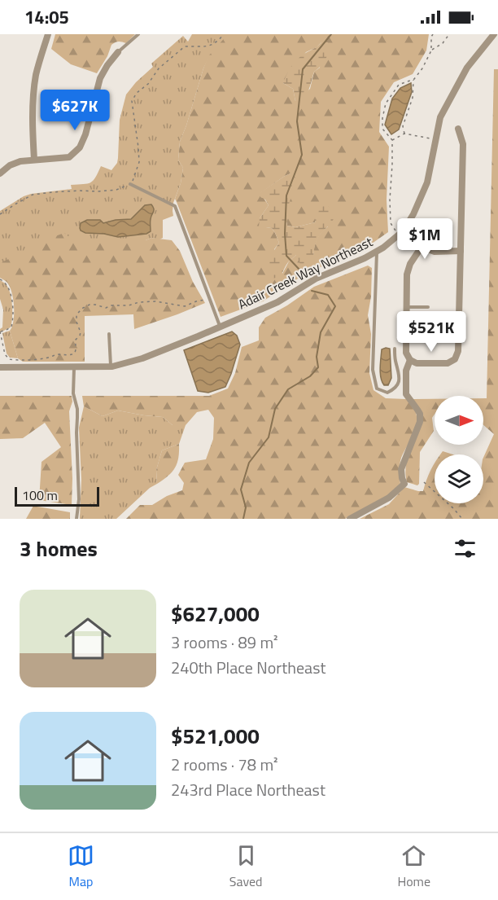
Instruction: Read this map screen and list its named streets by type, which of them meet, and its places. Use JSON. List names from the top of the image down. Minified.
{"streets":{"street":["Adair Creek Way Northeast"]},"scale_bar":"100 m","north":"right","page":{"status":"14:05","price":["$627K","$1M","$521K"],"scale":"100 m","heading":"3 homes","list":[{"name":"$627,000","note":"3 rooms · 89 m² · 240th Place Northeast"},{"name":"$521,000","note":"2 rooms · 78 m² · 243rd Place Northeast"}],"tabs":["Map","Saved","Home"]}}
